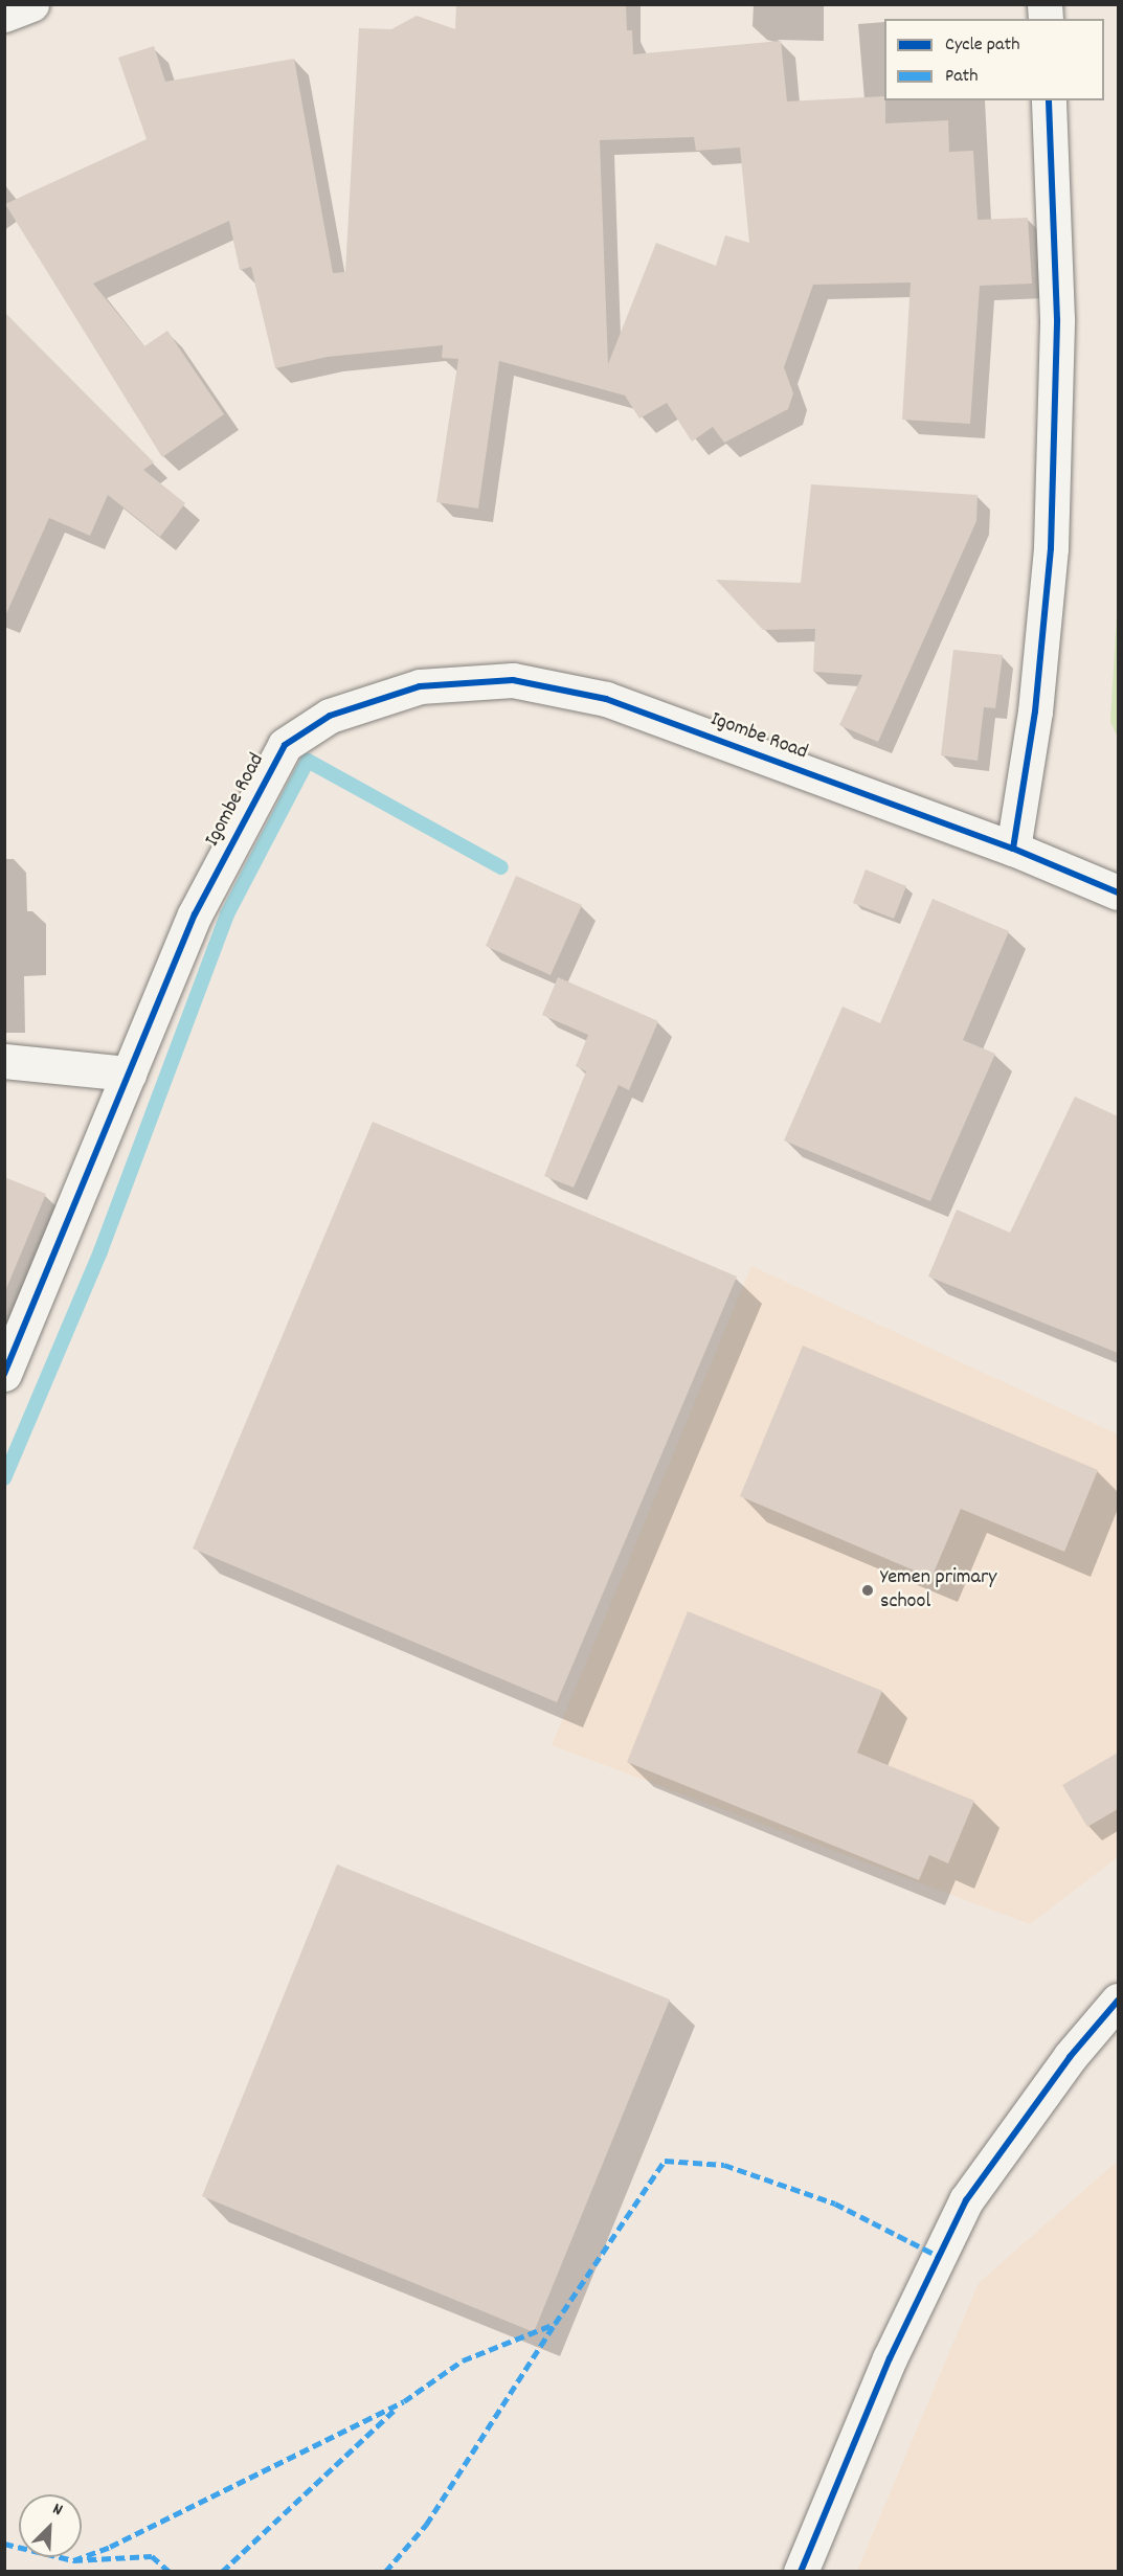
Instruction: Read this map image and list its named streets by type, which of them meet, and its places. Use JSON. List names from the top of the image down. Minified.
{"streets":{"street":["Igombe Road"]},"places":["Yemen primary school"],"legend":["Cycle path","Path"],"north":"top right"}
